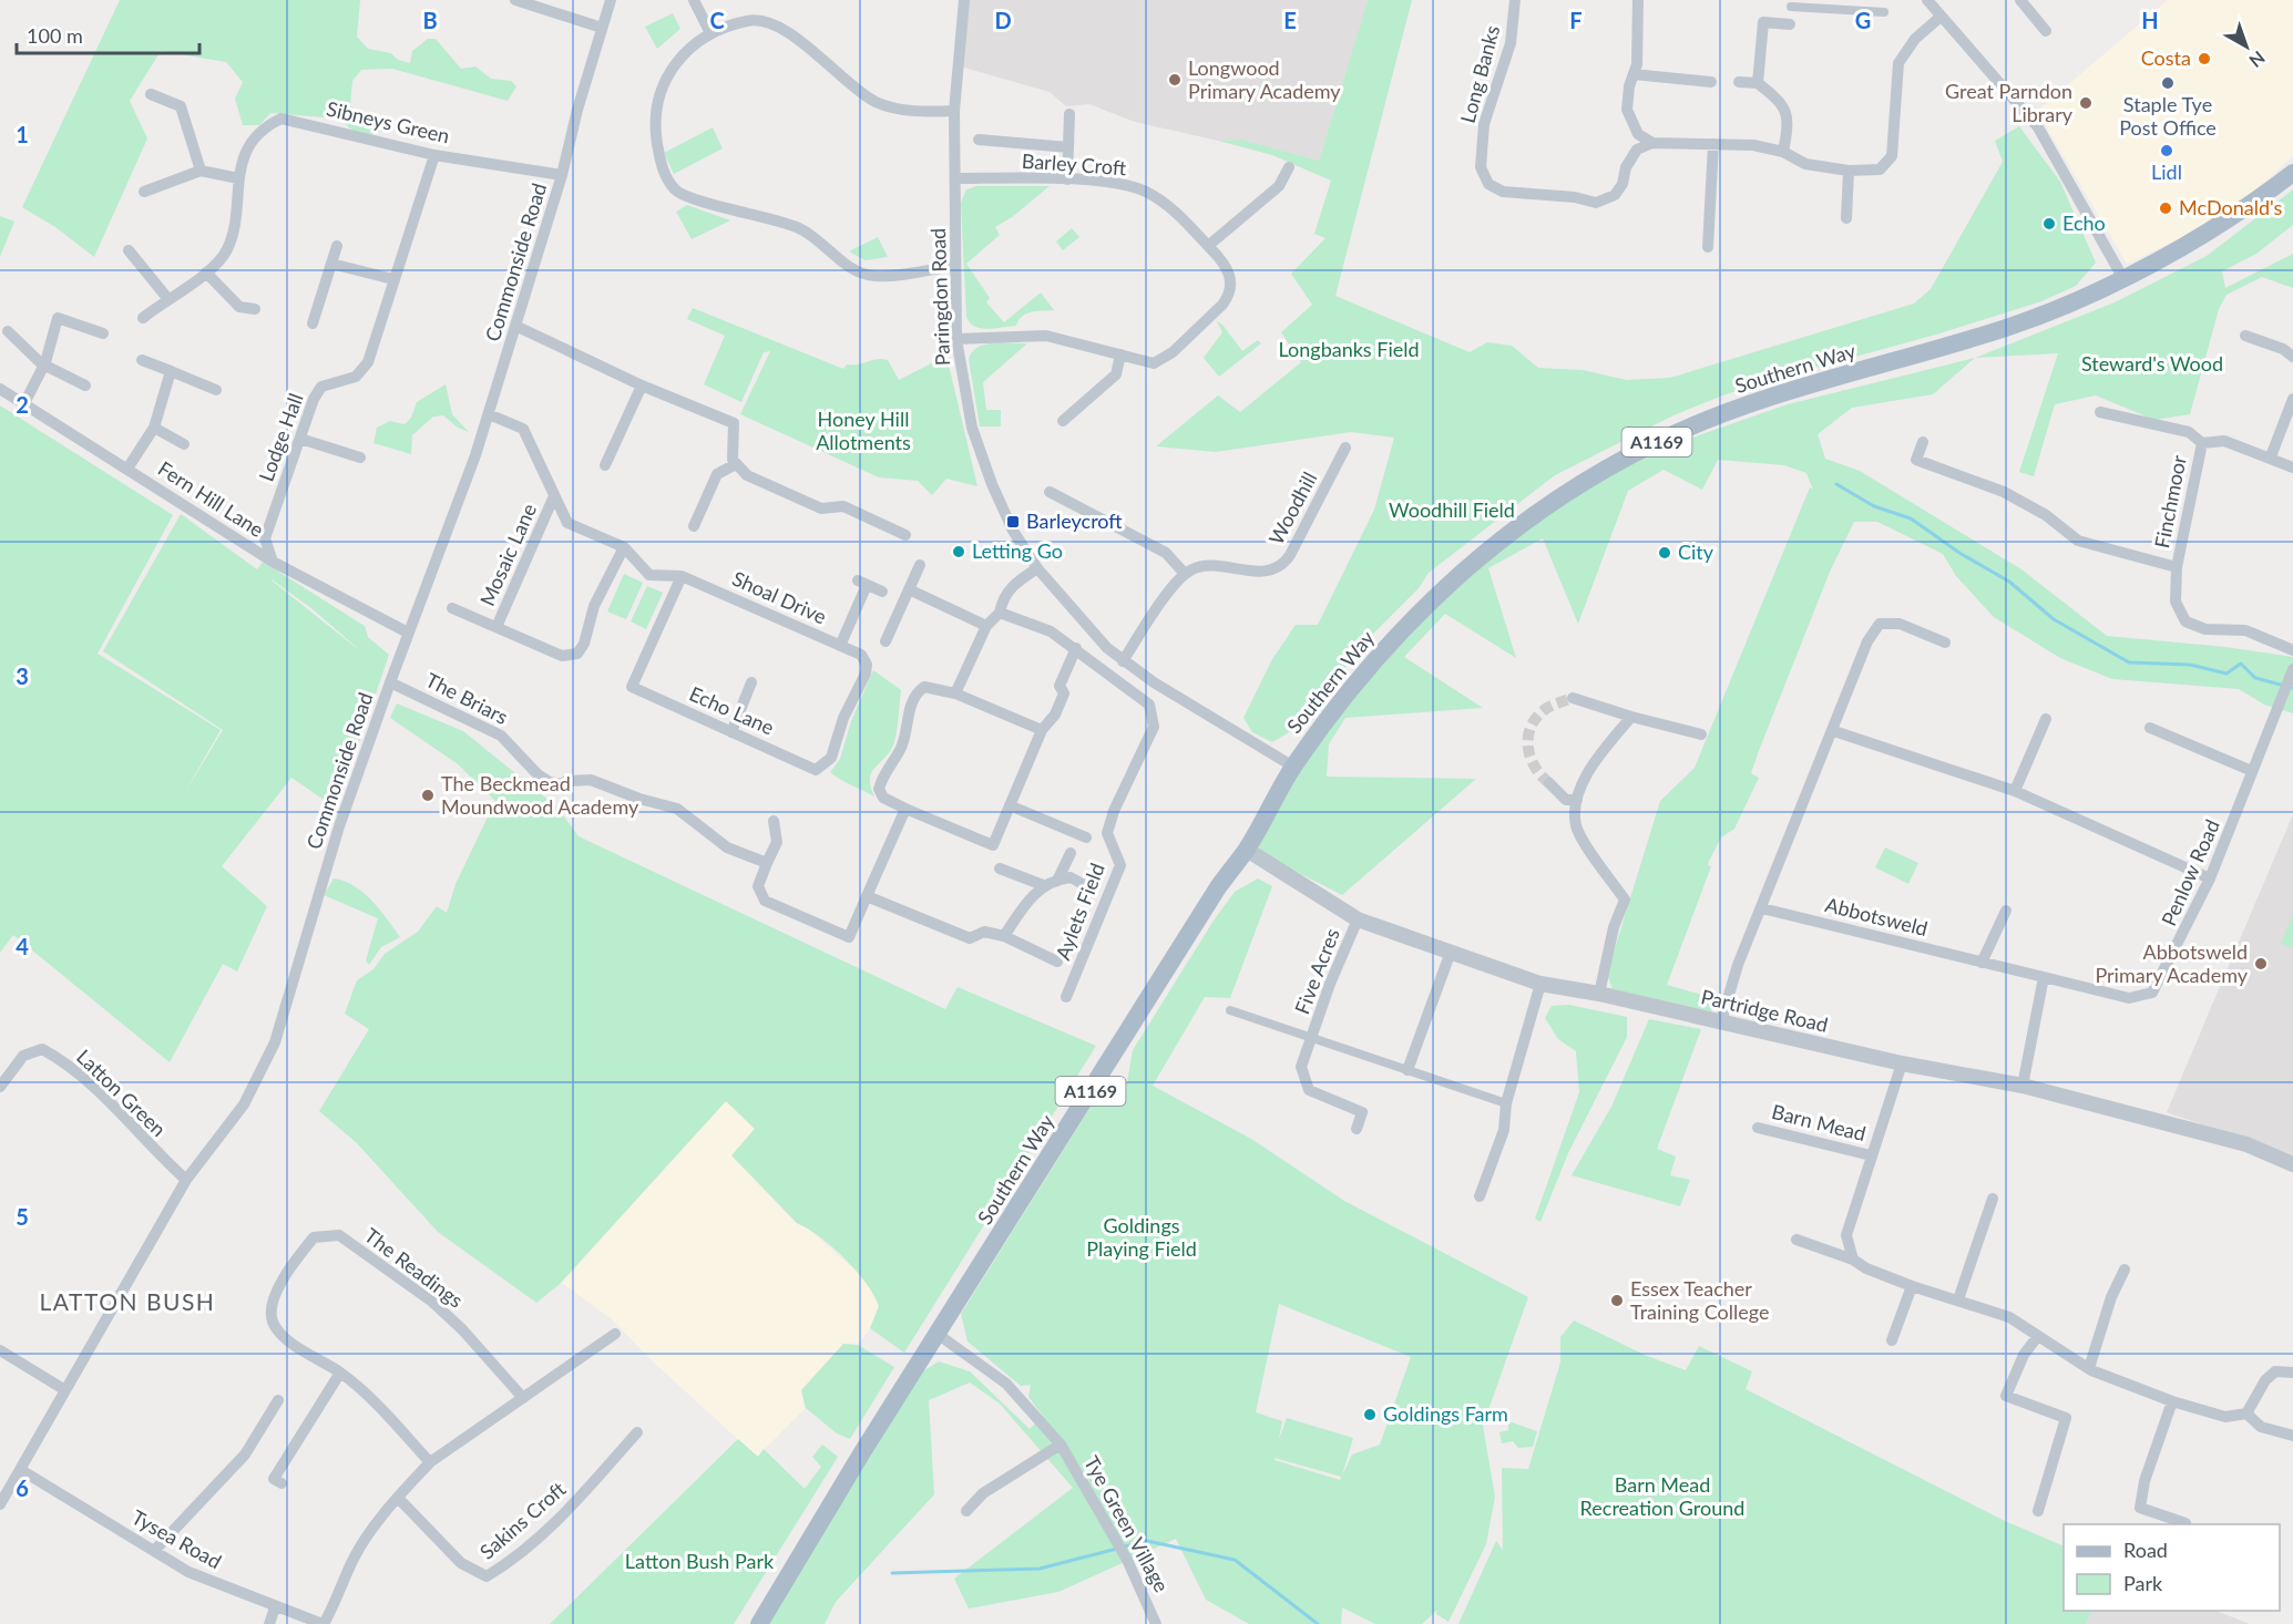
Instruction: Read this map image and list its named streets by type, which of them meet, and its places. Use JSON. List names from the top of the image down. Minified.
{"streets":{"main road":["Southern Way","A1169"],"street":["Long Banks","Sibneys Green","Barley Croft","Commonside Road","Paringdon Road","Lodge Hall","Fern Hill Lane","Finchmoor","Woodhill","Mosaic Lane","Shoal Drive","The Briars","Echo Lane","Penlow Road","Aylets Field","Abbotsweld","Five Acres","Partridge Road","Latton Green","Barn Mead","The Readings","Sakins Croft","Tye Green Village","Tysea Road"]},"crossings":[["Sibneys Green","Commonside Road"],["Sibneys Green","Lodge Hall"],["Barley Croft","Paringdon Road"],["Commonside Road","Fern Hill Lane"],["Commonside Road","The Briars"],["Commonside Road","Latton Green"],["Commonside Road","Tysea Road"],["Paringdon Road","Southern Way"],["Southern Way","Partridge Road"],["Southern Way","Tye Green Village"],["Lodge Hall","Fern Hill Lane"],["Shoal Drive","Echo Lane"],["Penlow Road","Abbotsweld"],["Five Acres","Partridge Road"],["Partridge Road","Barn Mead"]],"districts":["LATTON BUSH"],"parks":["Longbanks Field","Steward's Wood","Honey Hill Allotments","Woodhill Field","Goldings Playing Field","Barn Mead Recreation Ground","Latton Bush Park"],"places":{"other":["Costa","Longwood Primary Academy","Staple Tye Post Office","Great Parndon Library","Lidl","McDonald's","Echo","Letting Go","City","The Beckmead Moundwood Academy","Abbotsweld Primary Academy","Essex Teacher Training College","Goldings Farm"],"transit":["Barleycroft"]},"legend":["Road","Park"],"scale_bar":"100 m","north":"bottom right","grid":{"columns":["B","C","D","E","F","G","H"],"rows":["1","2","3","4","5","6"]}}
